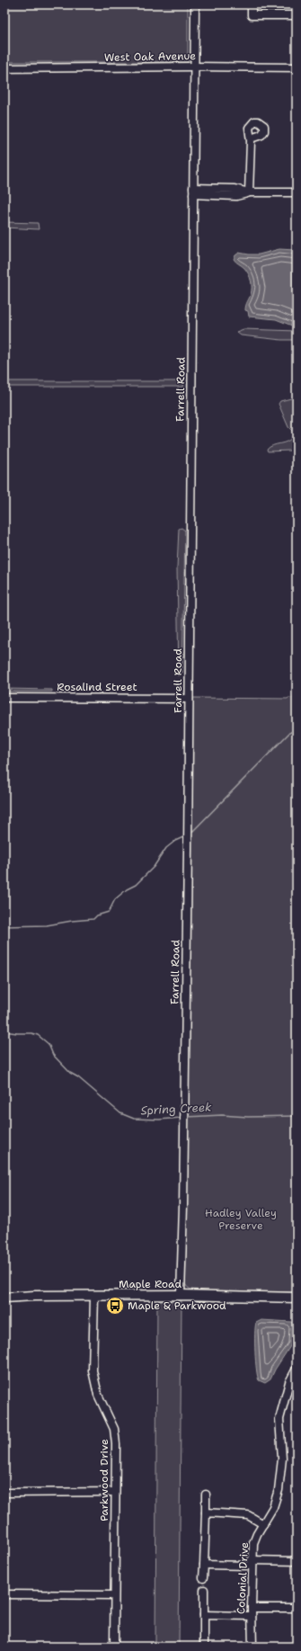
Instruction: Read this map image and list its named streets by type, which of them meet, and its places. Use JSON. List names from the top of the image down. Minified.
{"streets":{"main road":["Maple Road"],"street":["West Oak Avenue","Farrell Road","Rosalind Street","Parkwood Drive","Colonial Drive"]},"crossings":[["West Oak Avenue","Farrell Road"],["Farrell Road","Rosalind Street"],["Farrell Road","Maple Road"],["Maple Road","Parkwood Drive"]],"water":["Spring Creek"],"parks":["Hadley Valley Preserve"],"places":{"bus stop":["Maple & Parkwood"]}}
